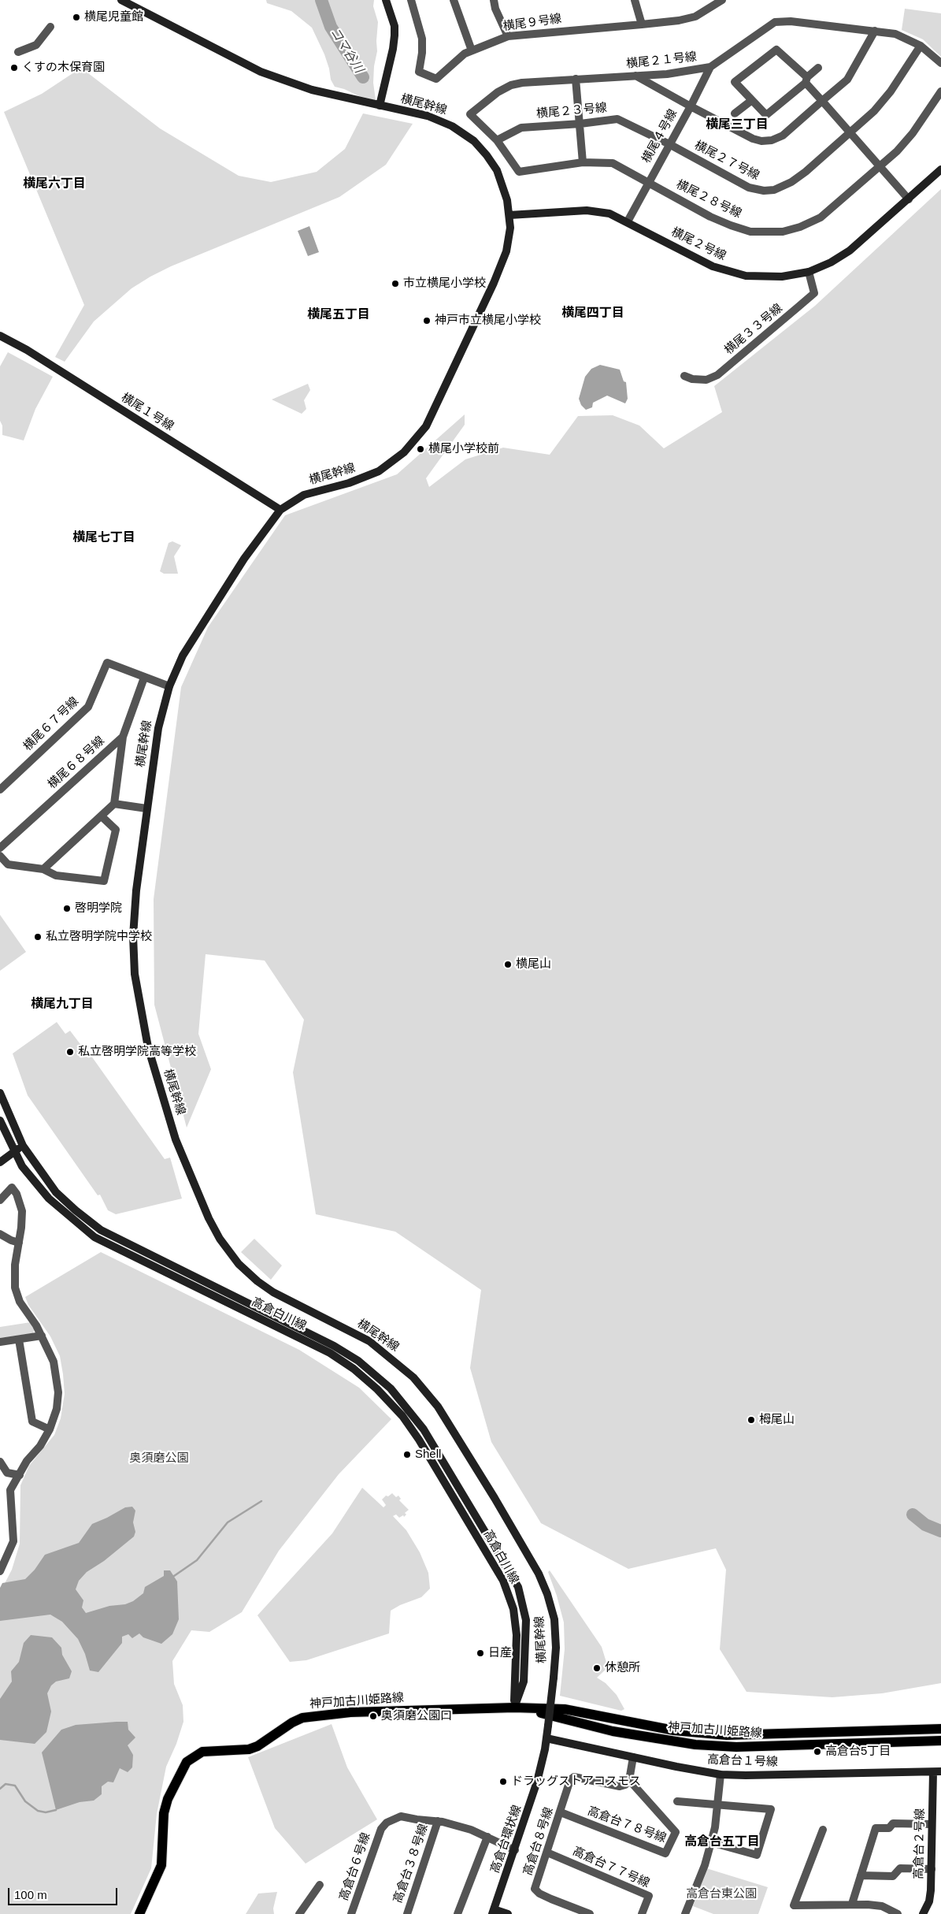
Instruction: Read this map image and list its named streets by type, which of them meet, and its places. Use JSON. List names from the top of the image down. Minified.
{"streets":{"main road":["神戸加古川姫路線"],"street":["横尾９号線","横尾２１号線","横尾幹線","横尾２３号線","横尾４号線","横尾２７号線","横尾２８号線","横尾２号線","横尾３３号線","横尾１号線","横尾６７号線","横尾６８号線","高倉白川線","高倉台１号線","高倉台７８号線","高倉台環状線","高倉台８号線","高倉台２号線","高倉台３８号線","高倉台６号線","高倉台７７号線"]},"crossings":[["横尾２１号線","横尾２３号線"],["横尾２１号線","横尾４号線"],["横尾２１号線","横尾２７号線"],["横尾２１号線","横尾２８号線"],["横尾幹線","横尾２号線"],["横尾幹線","横尾１号線"],["横尾幹線","横尾６７号線"],["横尾幹線","高倉台環状線"],["横尾２３号線","横尾４号線"],["横尾２３号線","横尾２７号線"],["横尾４号線","横尾２７号線"],["横尾４号線","横尾２８号線"],["横尾４号線","横尾２号線"],["横尾２号線","横尾３３号線"],["横尾６７号線","横尾６８号線"],["高倉白川線","神戸加古川姫路線"],["高倉台１号線","高倉台環状線"],["高倉台１号線","高倉台２号線"],["高倉台７８号線","高倉台８号線"],["高倉台環状線","高倉台６号線"],["高倉台８号線","高倉台７７号線"],["高倉台３８号線","高倉台６号線"]],"districts":["横尾三丁目","横尾六丁目","横尾四丁目","横尾五丁目","横尾七丁目","横尾九丁目","高倉台五丁目"],"water":["コマ谷川"],"parks":["奥須磨公園","高倉台東公園"],"places":["横尾児童館","くすの木保育園","市立横尾小学校","神戸市立横尾小学校","横尾小学校前","啓明学院","私立啓明学院中学校","横尾山","私立啓明学院高等学校","栂尾山","Shell","日産","休憩所","奥須磨公園口","高倉台5丁目","ドラッグストアコスモス"],"scale_bar":"100 m"}
